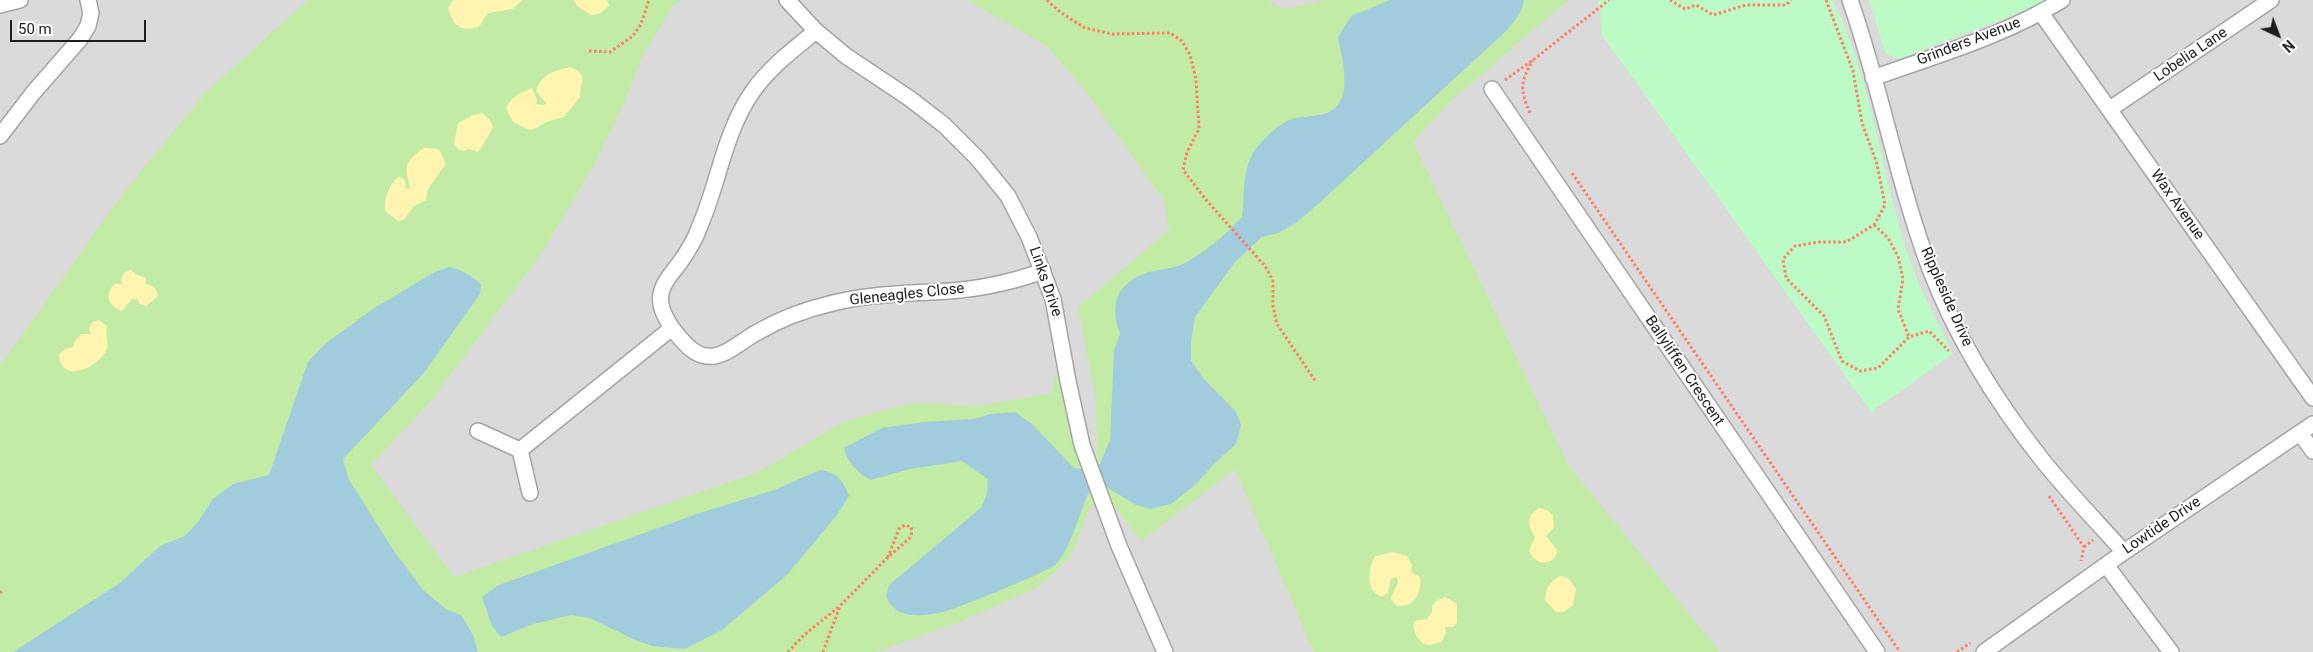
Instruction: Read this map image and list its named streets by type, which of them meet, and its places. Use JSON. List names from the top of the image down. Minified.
{"streets":{"street":["Grinders Avenue","Lobelia Lane","Wax Avenue","Links Drive","Gleneagles Close","Rippleside Drive","Ballyliffen Crescent","Lowtide Drive"]},"crossings":[["Grinders Avenue","Wax Avenue"],["Grinders Avenue","Rippleside Drive"],["Lobelia Lane","Wax Avenue"],["Links Drive","Gleneagles Close"],["Rippleside Drive","Lowtide Drive"]],"scale_bar":"50 m","north":"bottom right"}
